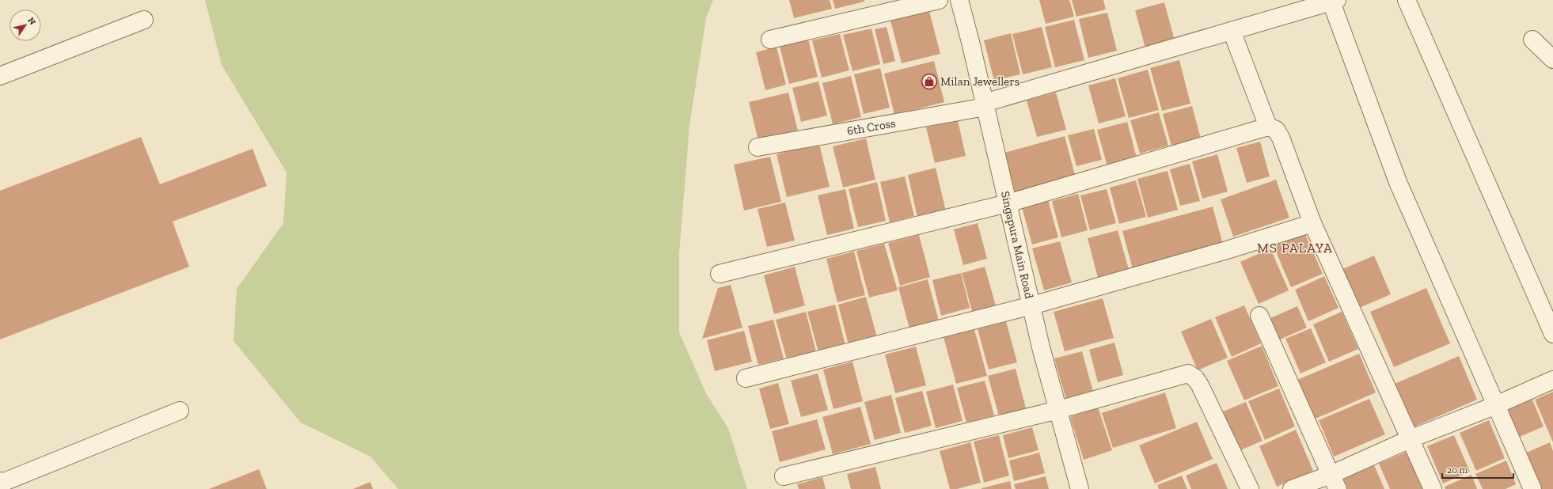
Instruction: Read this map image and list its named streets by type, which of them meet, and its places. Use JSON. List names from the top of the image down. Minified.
{"streets":{"street":["6th Cross","Singapura Main Road"]},"crossings":[["6th Cross","Singapura Main Road"]],"districts":["MS PALAYA"],"places":{"shop":["Milan Jewellers"]},"scale_bar":"20 m","north":"top right"}
